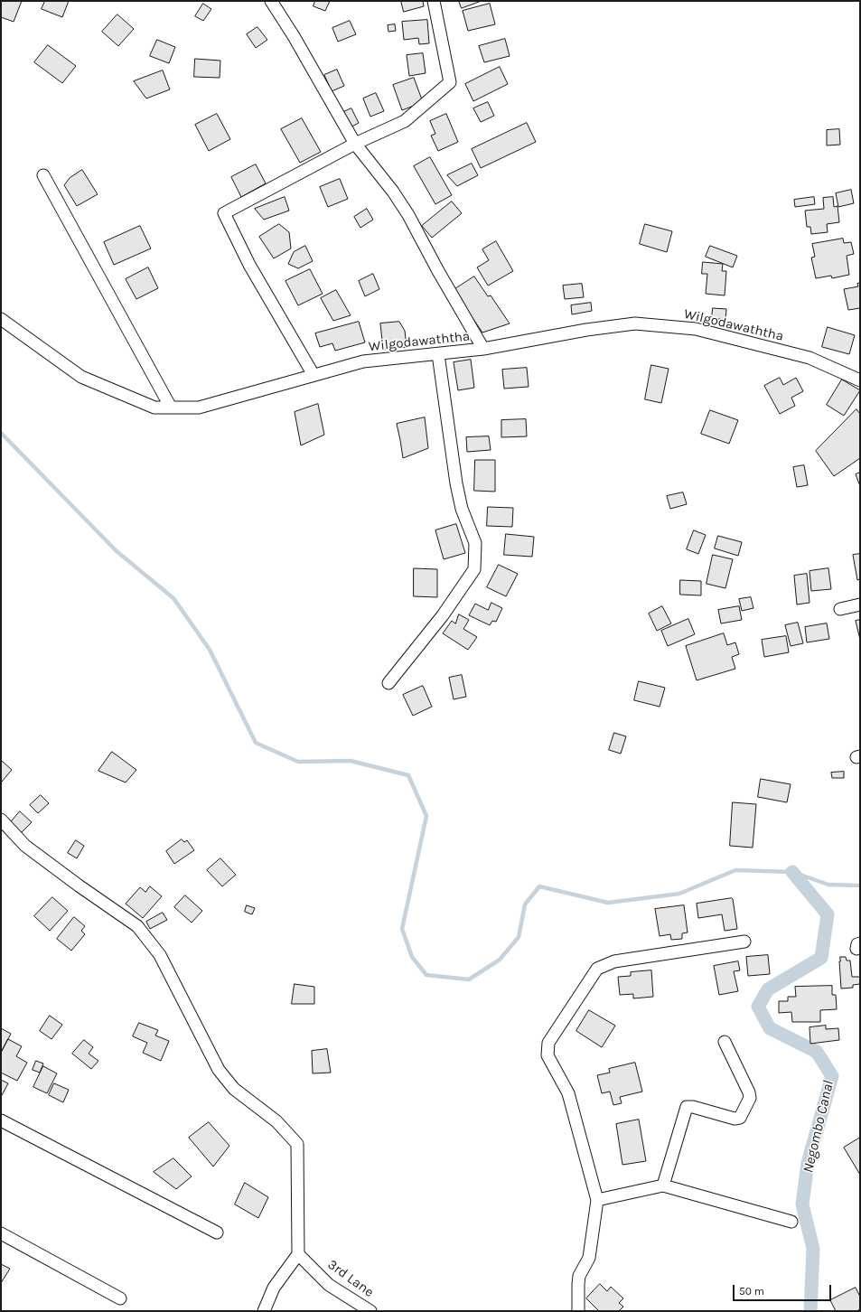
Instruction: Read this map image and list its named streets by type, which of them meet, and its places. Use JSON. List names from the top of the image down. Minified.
{"streets":{"street":["Wilgodawaththa","3rd Lane"]},"water":["Negombo Canal"],"scale_bar":"50 m"}
